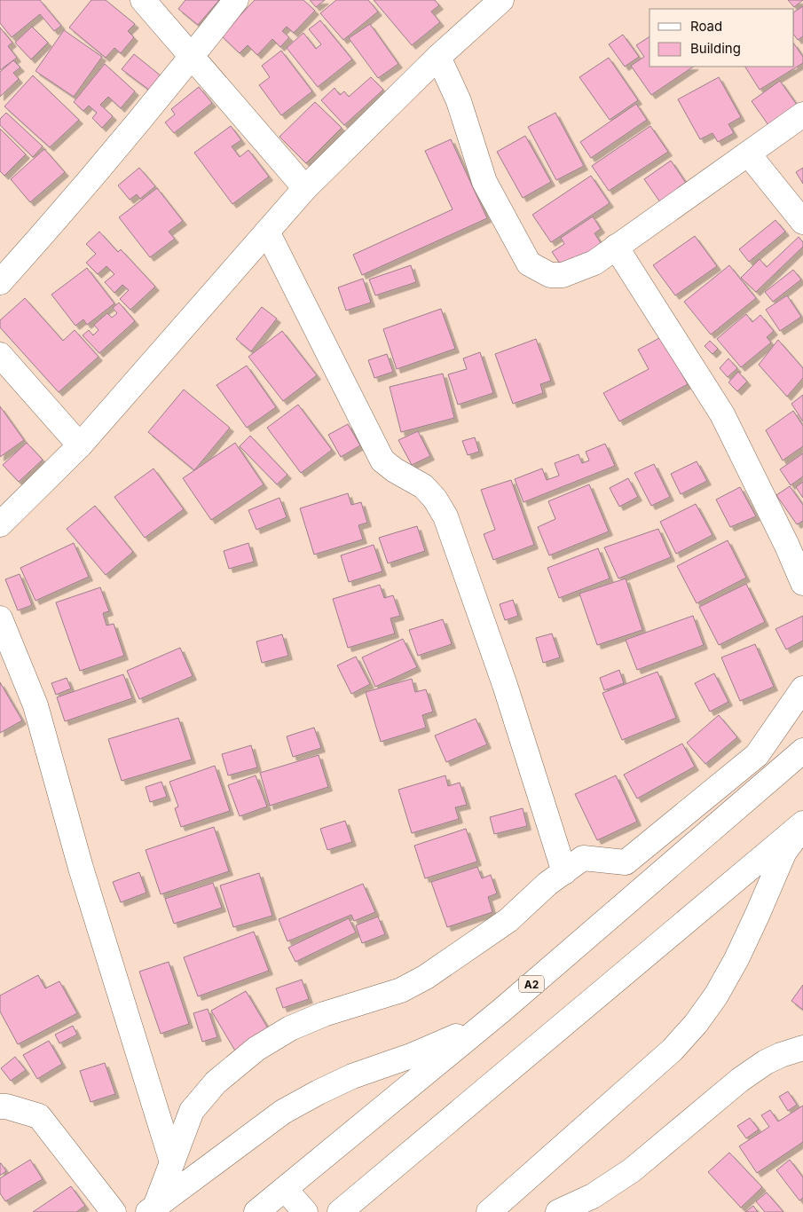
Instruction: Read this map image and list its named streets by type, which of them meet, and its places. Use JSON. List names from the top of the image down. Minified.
{"streets":{"main road":["A2"]},"legend":["Road","Building"]}
